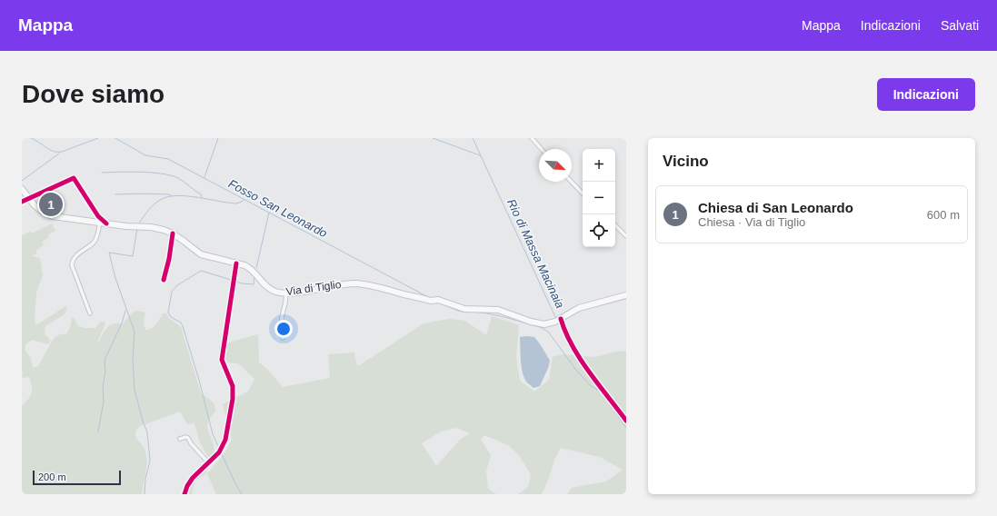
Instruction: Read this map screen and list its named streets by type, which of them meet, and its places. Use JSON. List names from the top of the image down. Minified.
{"streets":{"main road":["Via di Tiglio"]},"water":["Fosso San Leonardo","Rio di Massa Macinaia"],"scale_bar":"200 m","north":"bottom right","page":{"header":"Mappa","nav":["Mappa","Indicazioni","Salvati"],"buttons":"Indicazioni","title":"Dove siamo","heading":"Vicino","map_buttons":["+","−"],"list":[{"mark":"1","name":"Chiesa di San Leonardo","note":"Chiesa · Via di Tiglio","value":"600 m"}],"pins":"1","scale":"200 m"}}
